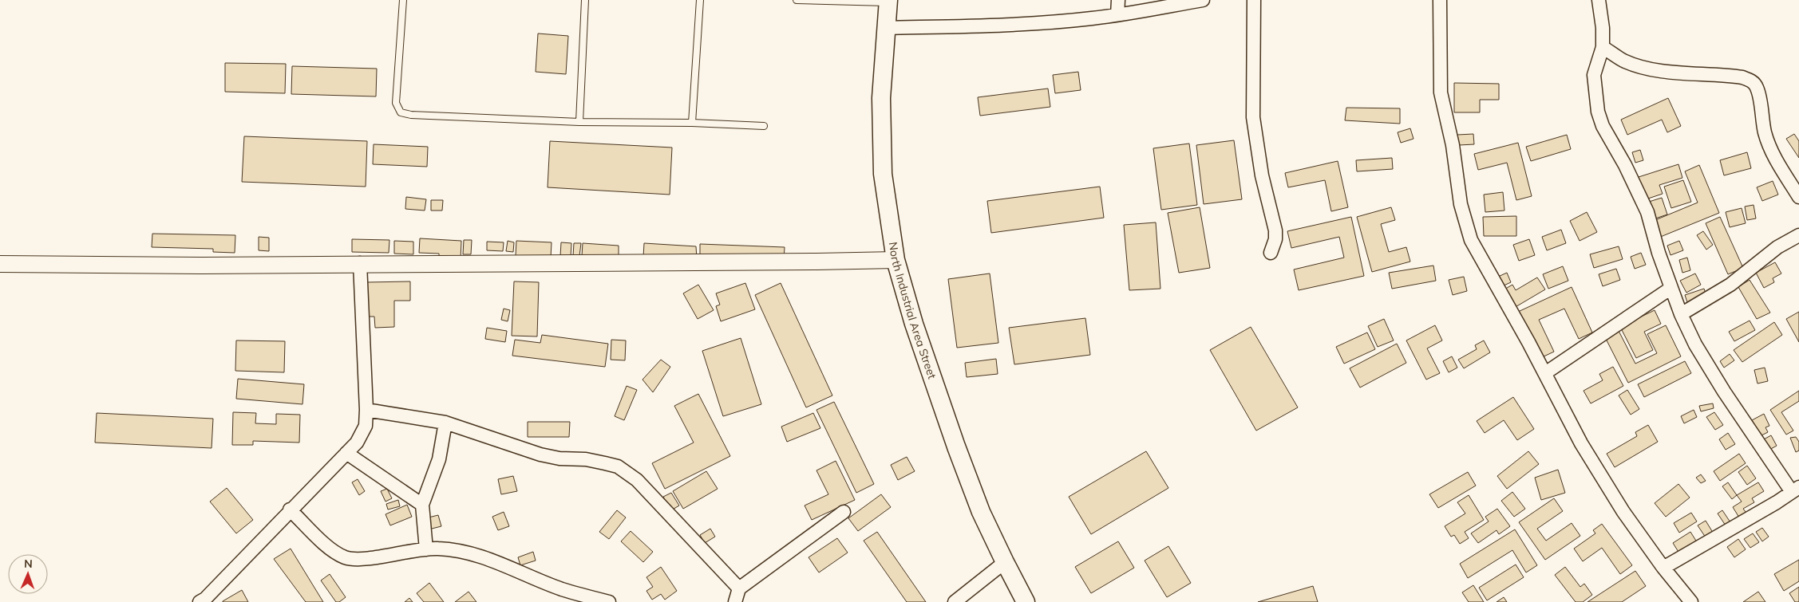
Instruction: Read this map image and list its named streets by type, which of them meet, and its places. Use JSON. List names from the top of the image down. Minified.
{"streets":{"main road":["North Industrial Area Street"]},"north":"top"}
